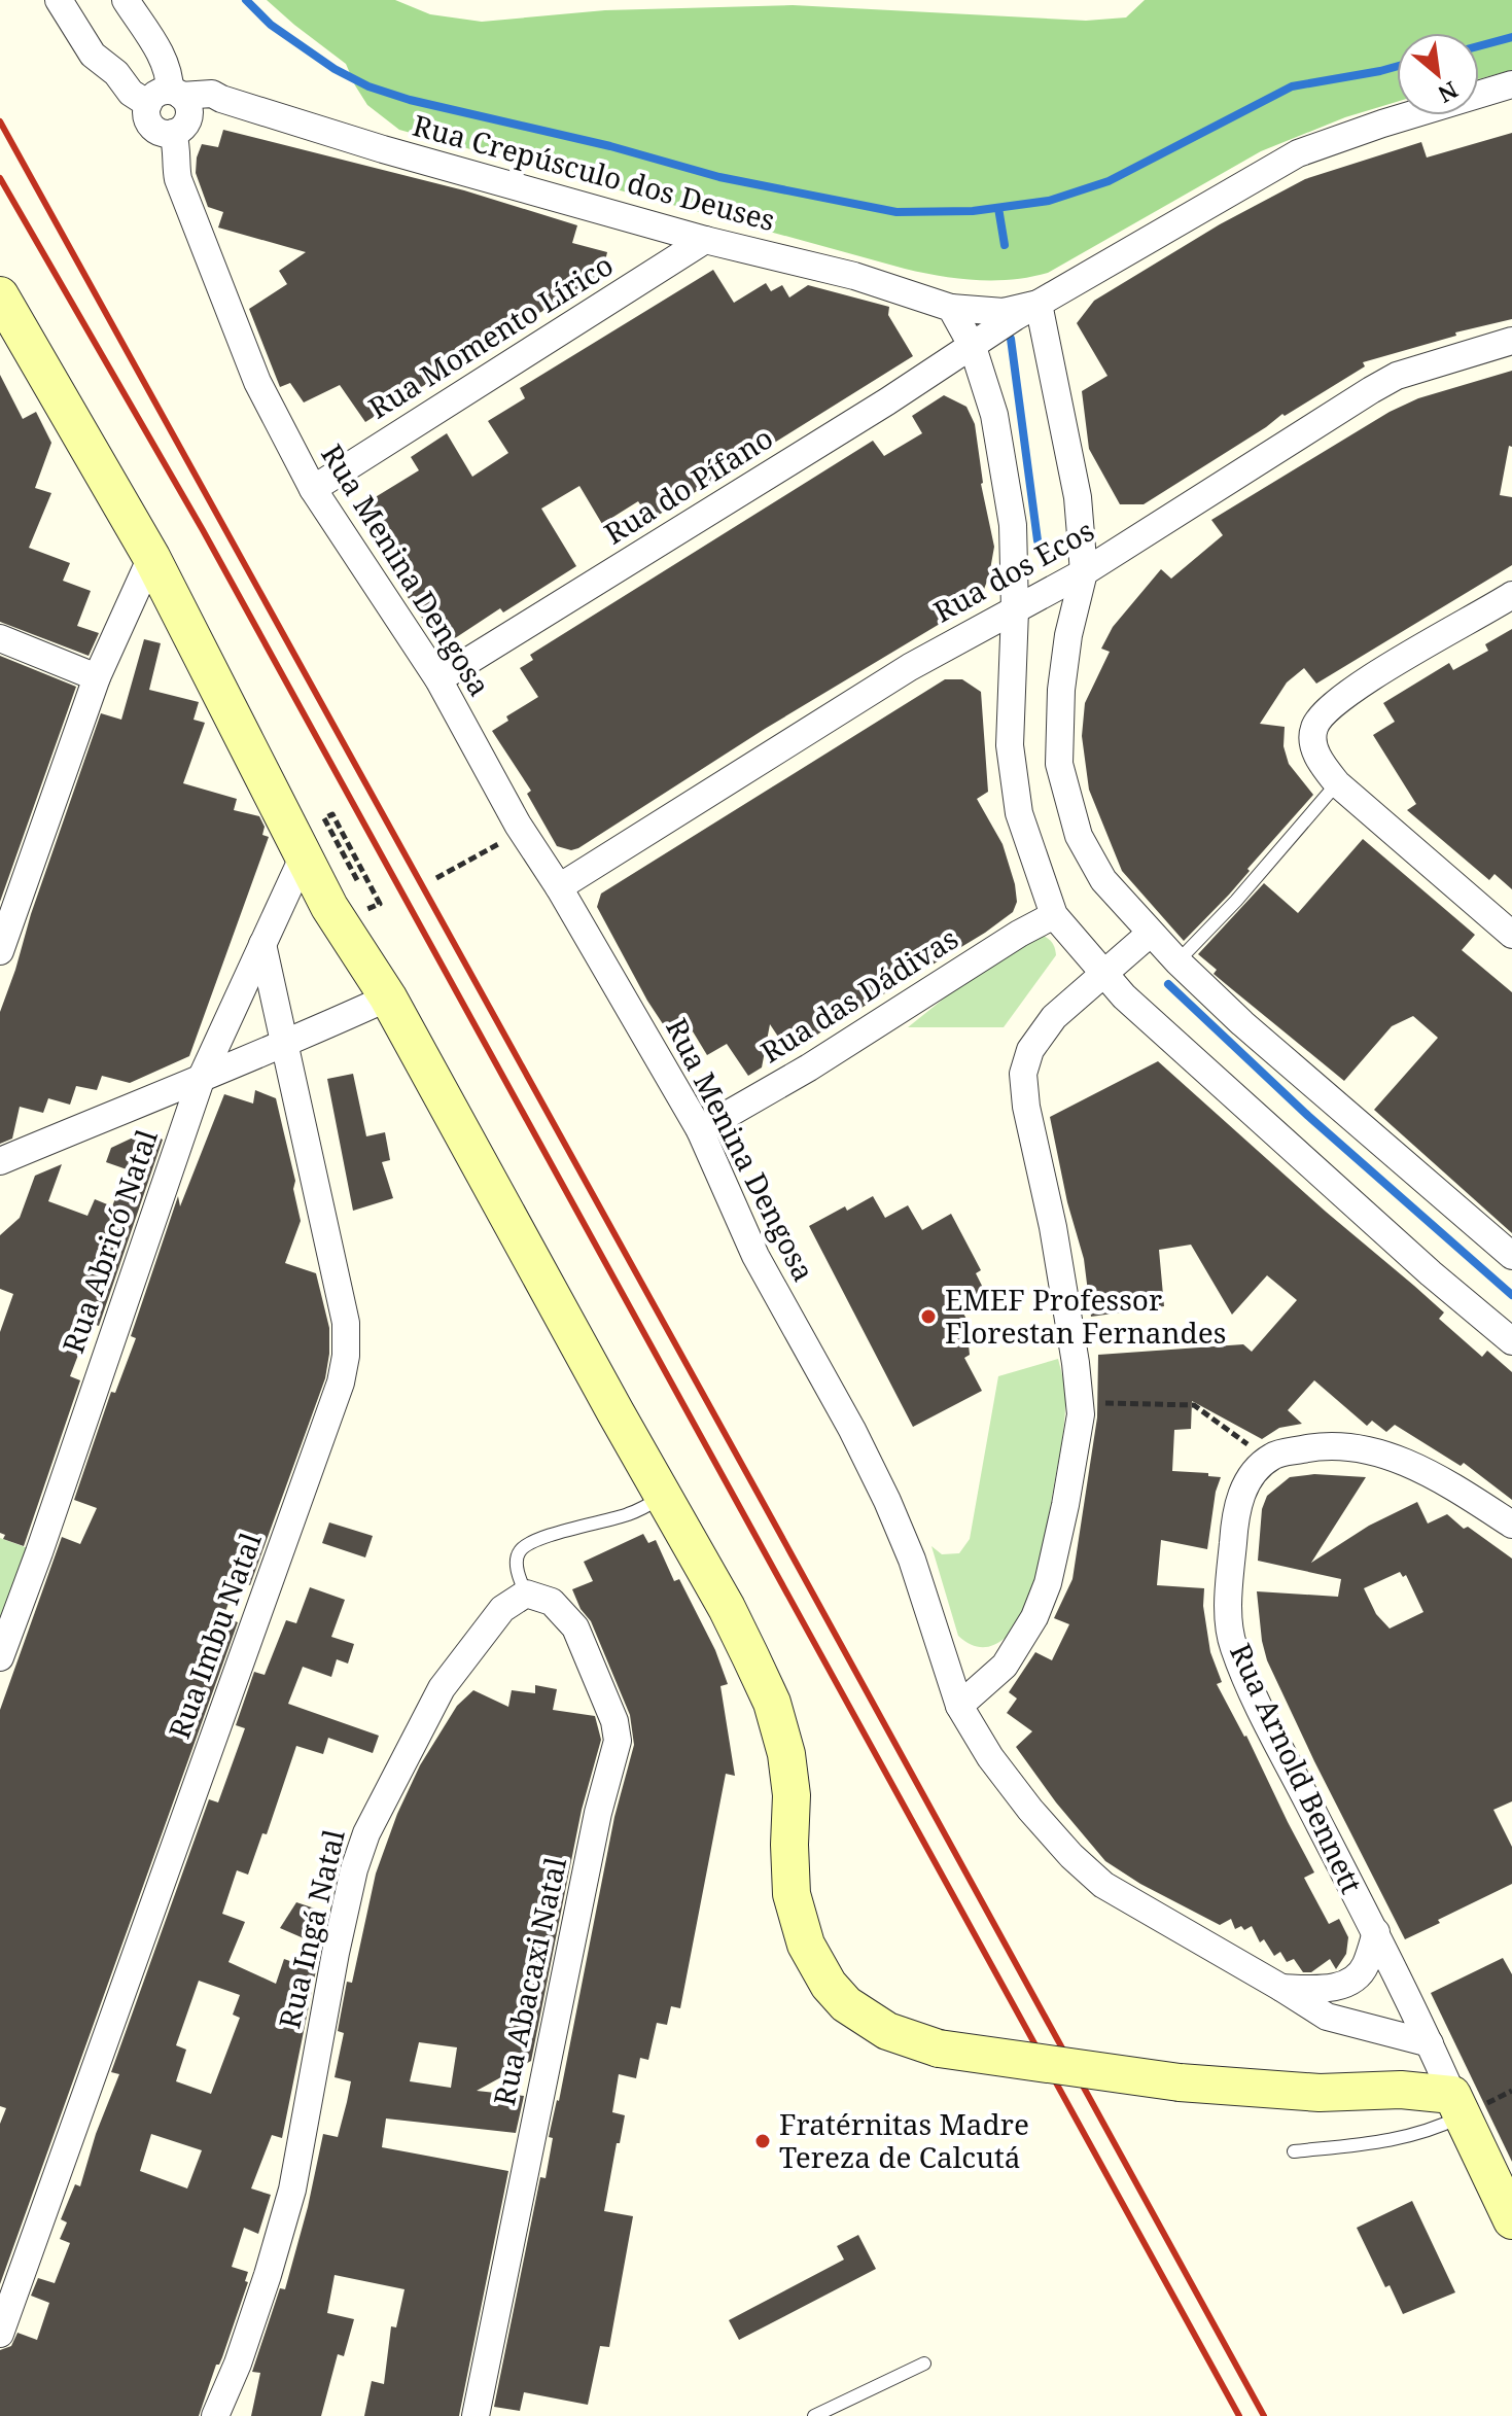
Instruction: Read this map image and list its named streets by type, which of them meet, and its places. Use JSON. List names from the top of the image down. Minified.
{"streets":{"street":["Rua Crepúsculo dos Deuses","Rua Momento Lírico","Rua do Pífano","Rua Menina Dengosa","Rua dos Ecos","Rua das Dádivas","Rua Abricó Natal","Rua Imbu Natal","Rua Arnold Bennett","Rua Ingá Natal","Rua Abacaxi Natal"]},"crossings":[["Rua Crepúsculo dos Deuses","Rua Momento Lírico"],["Rua Crepúsculo dos Deuses","Rua do Pífano"],["Rua Crepúsculo dos Deuses","Rua Menina Dengosa"],["Rua Momento Lírico","Rua Menina Dengosa"],["Rua do Pífano","Rua Menina Dengosa"],["Rua Menina Dengosa","Rua dos Ecos"],["Rua Menina Dengosa","Rua das Dádivas"],["Rua Menina Dengosa","Rua Arnold Bennett"],["Rua Abricó Natal","Rua Imbu Natal"],["Rua Ingá Natal","Rua Abacaxi Natal"]],"places":["EMEF Professor Florestan Fernandes","Fratérnitas Madre Tereza de Calcutá"],"north":"bottom right"}
